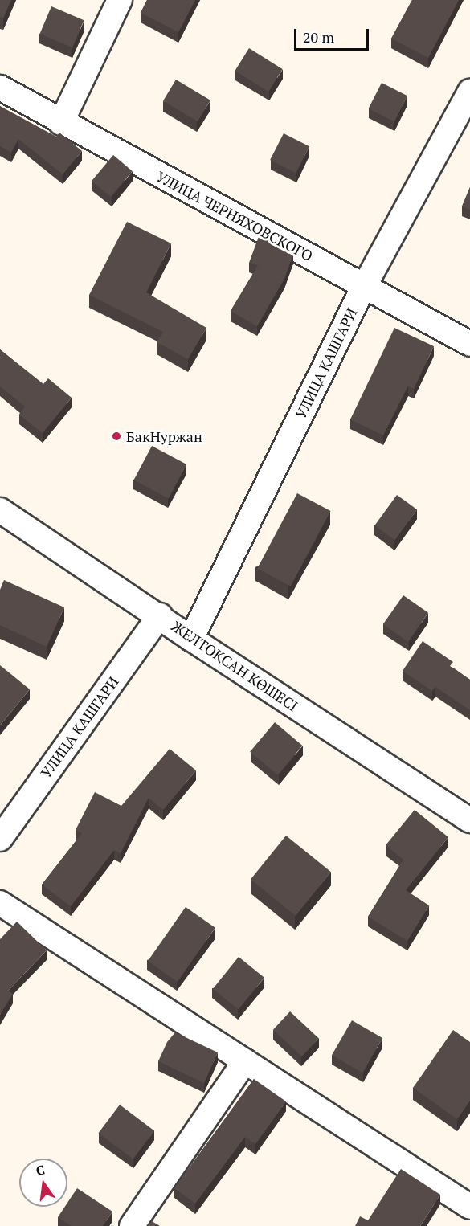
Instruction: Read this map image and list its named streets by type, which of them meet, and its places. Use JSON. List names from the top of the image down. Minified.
{"streets":{"street":["УЛИЦА ЧЕРНЯХОВСКОГО","УЛИЦА КАШГАРИ","ЖЕЛТОҚСАН КӨШЕСІ"]},"crossings":[["УЛИЦА ЧЕРНЯХОВСКОГО","УЛИЦА КАШГАРИ"],["УЛИЦА КАШГАРИ","ЖЕЛТОҚСАН КӨШЕСІ"]],"places":["БакНуржан"],"scale_bar":"20 m","north":"top"}
